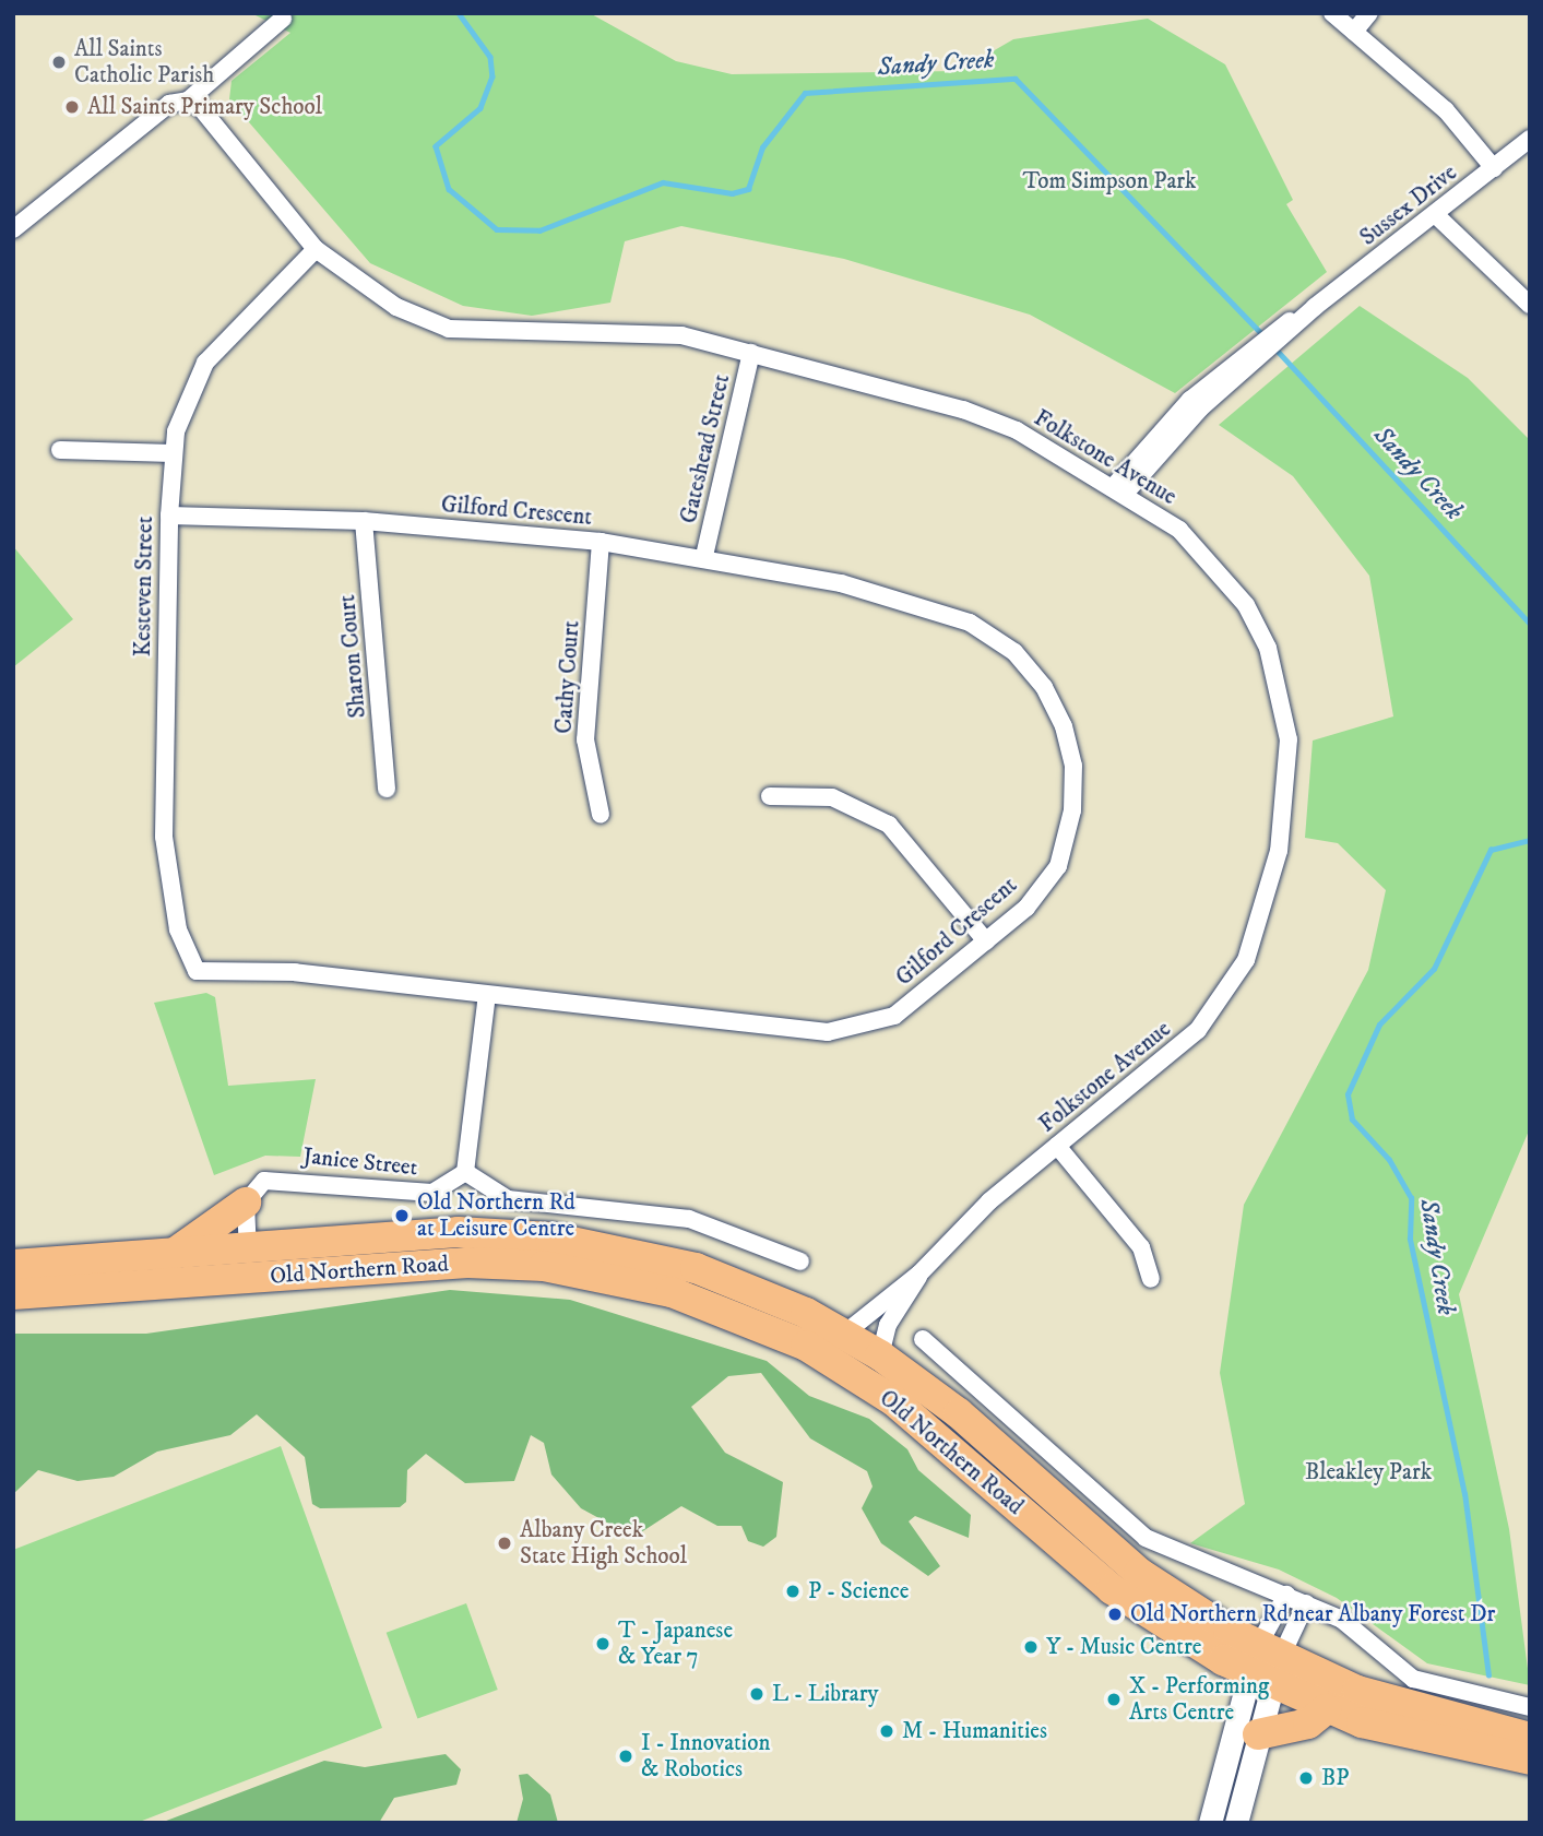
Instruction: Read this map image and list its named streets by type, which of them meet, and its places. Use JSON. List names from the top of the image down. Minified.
{"streets":{"highway":["Old Northern Road"],"street":["Sussex Drive","Gateshead Street","Folkstone Avenue","Gilford Crescent","Kesteven Street","Sharon Court","Cathy Court","Janice Street"]},"crossings":[["Sussex Drive","Folkstone Avenue"],["Gateshead Street","Folkstone Avenue"],["Gateshead Street","Gilford Crescent"],["Folkstone Avenue","Kesteven Street"],["Folkstone Avenue","Old Northern Road"],["Gilford Crescent","Kesteven Street"],["Gilford Crescent","Sharon Court"],["Gilford Crescent","Cathy Court"]],"water":["Sandy Creek"],"parks":["Tom Simpson Park","Bleakley Park"],"places":["All Saints Catholic Parish","All Saints Primary School","Old Northern Rd at Leisure Centre","Albany Creek State High School","P - Science","Old Northern Rd near Albany Forest Dr","T - Japanese & Year 7","Y - Music Centre","L - Library","X - Performing Arts Centre","M - Humanities","I - Innovation & Robotics","BP"]}
